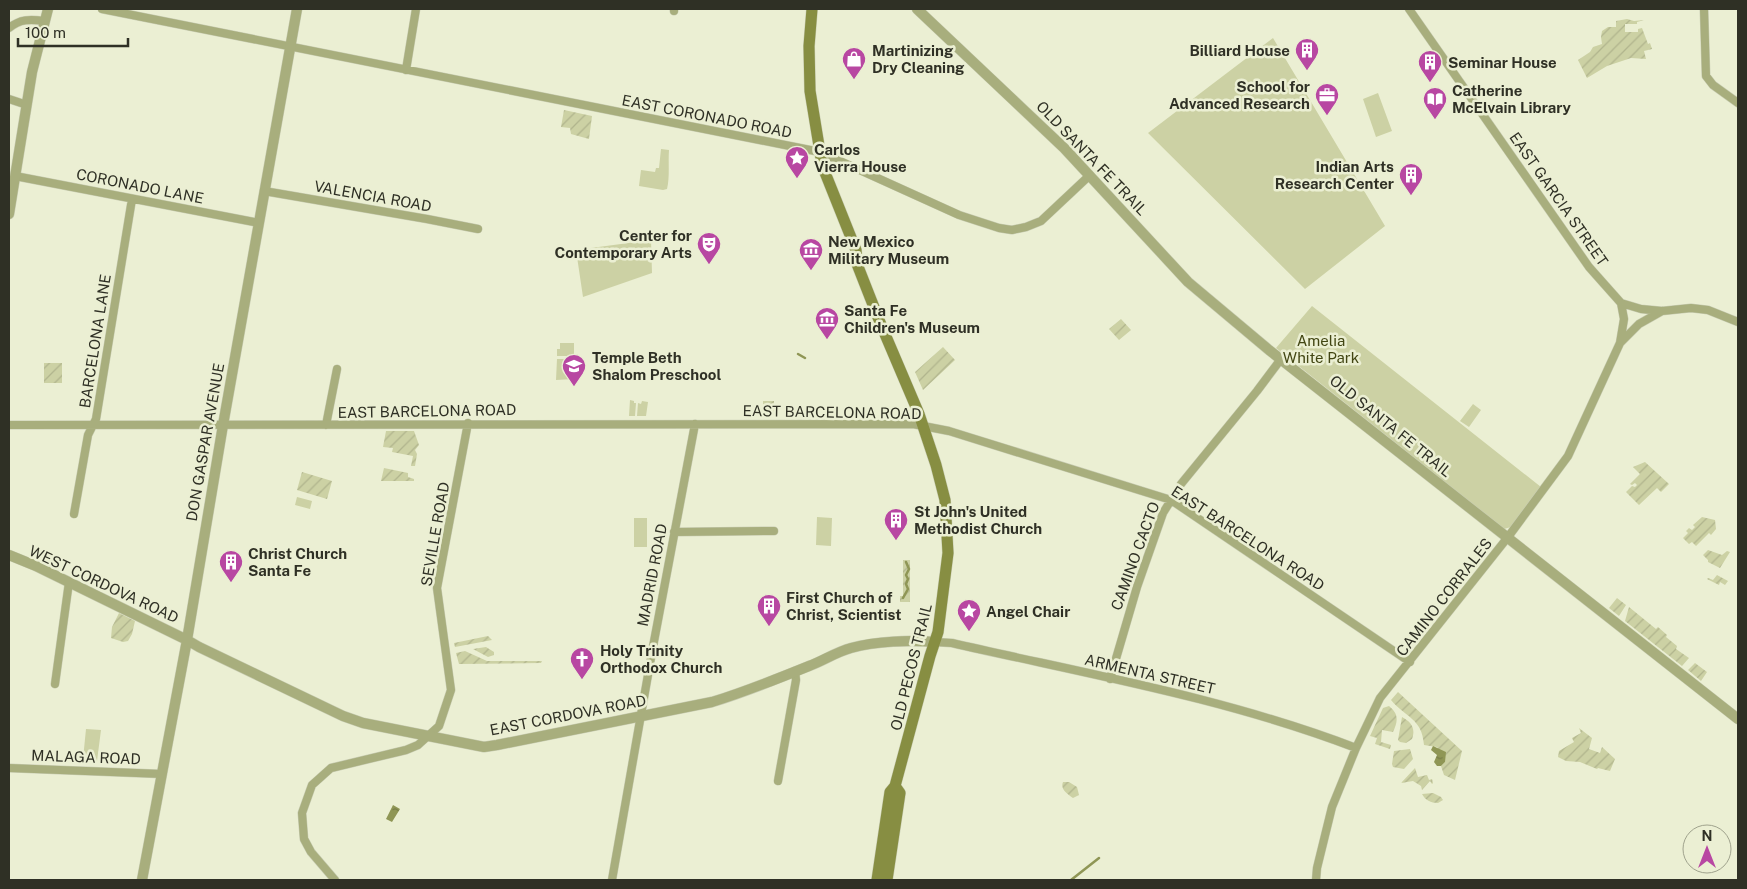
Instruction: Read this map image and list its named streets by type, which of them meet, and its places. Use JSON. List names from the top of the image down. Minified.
{"streets":{"main road":["OLD PECOS TRAIL"],"street":["EAST CORONADO ROAD","OLD SANTA FE TRAIL","CORONADO LANE","VALENCIA ROAD","EAST GARCIA STREET","BARCELONA LANE","EAST BARCELONA ROAD","DON GASPAR AVENUE","SEVILLE ROAD","CAMINO CACTO","MADRID ROAD","WEST CORDOVA ROAD","CAMINO CORRALES","ARMENTA STREET","EAST CORDOVA ROAD","MALAGA ROAD"]},"crossings":[["EAST CORONADO ROAD","OLD SANTA FE TRAIL"],["EAST CORONADO ROAD","DON GASPAR AVENUE"],["EAST CORONADO ROAD","OLD PECOS TRAIL"],["OLD SANTA FE TRAIL","CAMINO CACTO"],["OLD SANTA FE TRAIL","CAMINO CORRALES"],["CORONADO LANE","BARCELONA LANE"],["CORONADO LANE","DON GASPAR AVENUE"],["VALENCIA ROAD","DON GASPAR AVENUE"],["EAST GARCIA STREET","CAMINO CORRALES"],["BARCELONA LANE","EAST BARCELONA ROAD"],["EAST BARCELONA ROAD","DON GASPAR AVENUE"],["EAST BARCELONA ROAD","SEVILLE ROAD"],["EAST BARCELONA ROAD","CAMINO CACTO"],["EAST BARCELONA ROAD","MADRID ROAD"],["EAST BARCELONA ROAD","CAMINO CORRALES"],["EAST BARCELONA ROAD","OLD PECOS TRAIL"],["DON GASPAR AVENUE","WEST CORDOVA ROAD"],["DON GASPAR AVENUE","EAST CORDOVA ROAD"],["DON GASPAR AVENUE","MALAGA ROAD"],["SEVILLE ROAD","EAST CORDOVA ROAD"],["CAMINO CACTO","ARMENTA STREET"],["MADRID ROAD","EAST CORDOVA ROAD"],["WEST CORDOVA ROAD","EAST CORDOVA ROAD"],["CAMINO CORRALES","ARMENTA STREET"],["OLD PECOS TRAIL","ARMENTA STREET"],["OLD PECOS TRAIL","EAST CORDOVA ROAD"],["ARMENTA STREET","EAST CORDOVA ROAD"]],"parks":["Amelia White Park"],"places":{"building":["Billiard House","Seminar House","Indian Arts Research Center","St John's United Methodist Church","Christ Church Santa Fe","First Church of Christ, Scientist"],"shop":["Martinizing Dry Cleaning"],"office":["School for Advanced Research"],"library":["Catherine McElvain Library"],"place":["Carlos Vierra House","Angel Chair"],"theatre":["Center for Contemporary Arts"],"museum":["New Mexico Military Museum","Santa Fe Children's Museum"],"school or university":["Temple Beth Shalom Preschool"],"church":["Holy Trinity Orthodox Church"]},"scale_bar":"100 m","north":"top"}
